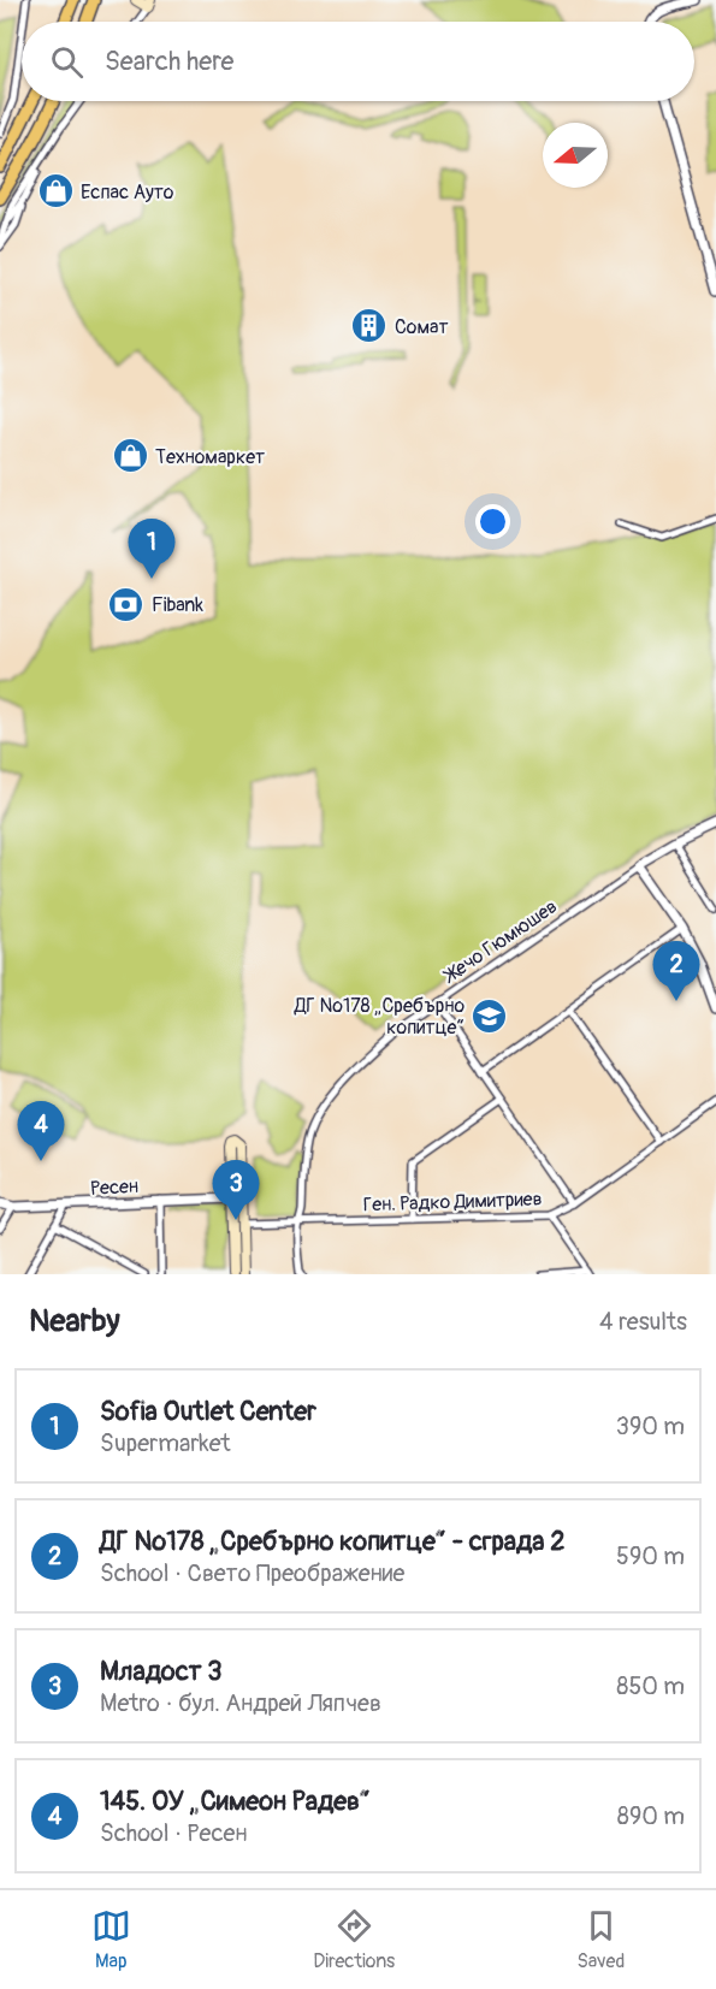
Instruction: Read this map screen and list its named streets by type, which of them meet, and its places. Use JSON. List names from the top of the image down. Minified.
{"streets":{"street":["Жечо Гюмюшев","Ресен","Ген. Радко Димитриев"]},"crossings":[["Жечо Гюмюшев","Ген. Радко Димитриев"]],"places":{"shop":["Еспас Ауто","Техномаркет"],"building":["Сомат"],"bank":["Fibank"],"school or university":["ДГ №178 „Сребърно копитце“"]},"north":"left","page":{"search":"Search here","pins":["1","2","4","3"],"heading":["Nearby","4 results"],"list":[{"mark":"1","name":"Sofia Outlet Center","note":"Supermarket","value":"390 m"},{"mark":"2","name":"ДГ №178 „Сребърно копитце“ - сграда 2","note":"School · Свето Преображение","value":"590 m"},{"mark":"3","name":"Младост 3","note":"Metro · бул. Андрей Ляпчев","value":"850 m"},{"mark":"4","name":"145. ОУ „Симеон Радев“","note":"School · Ресен","value":"890 m"}],"nav":["Map","Directions","Saved"]}}
